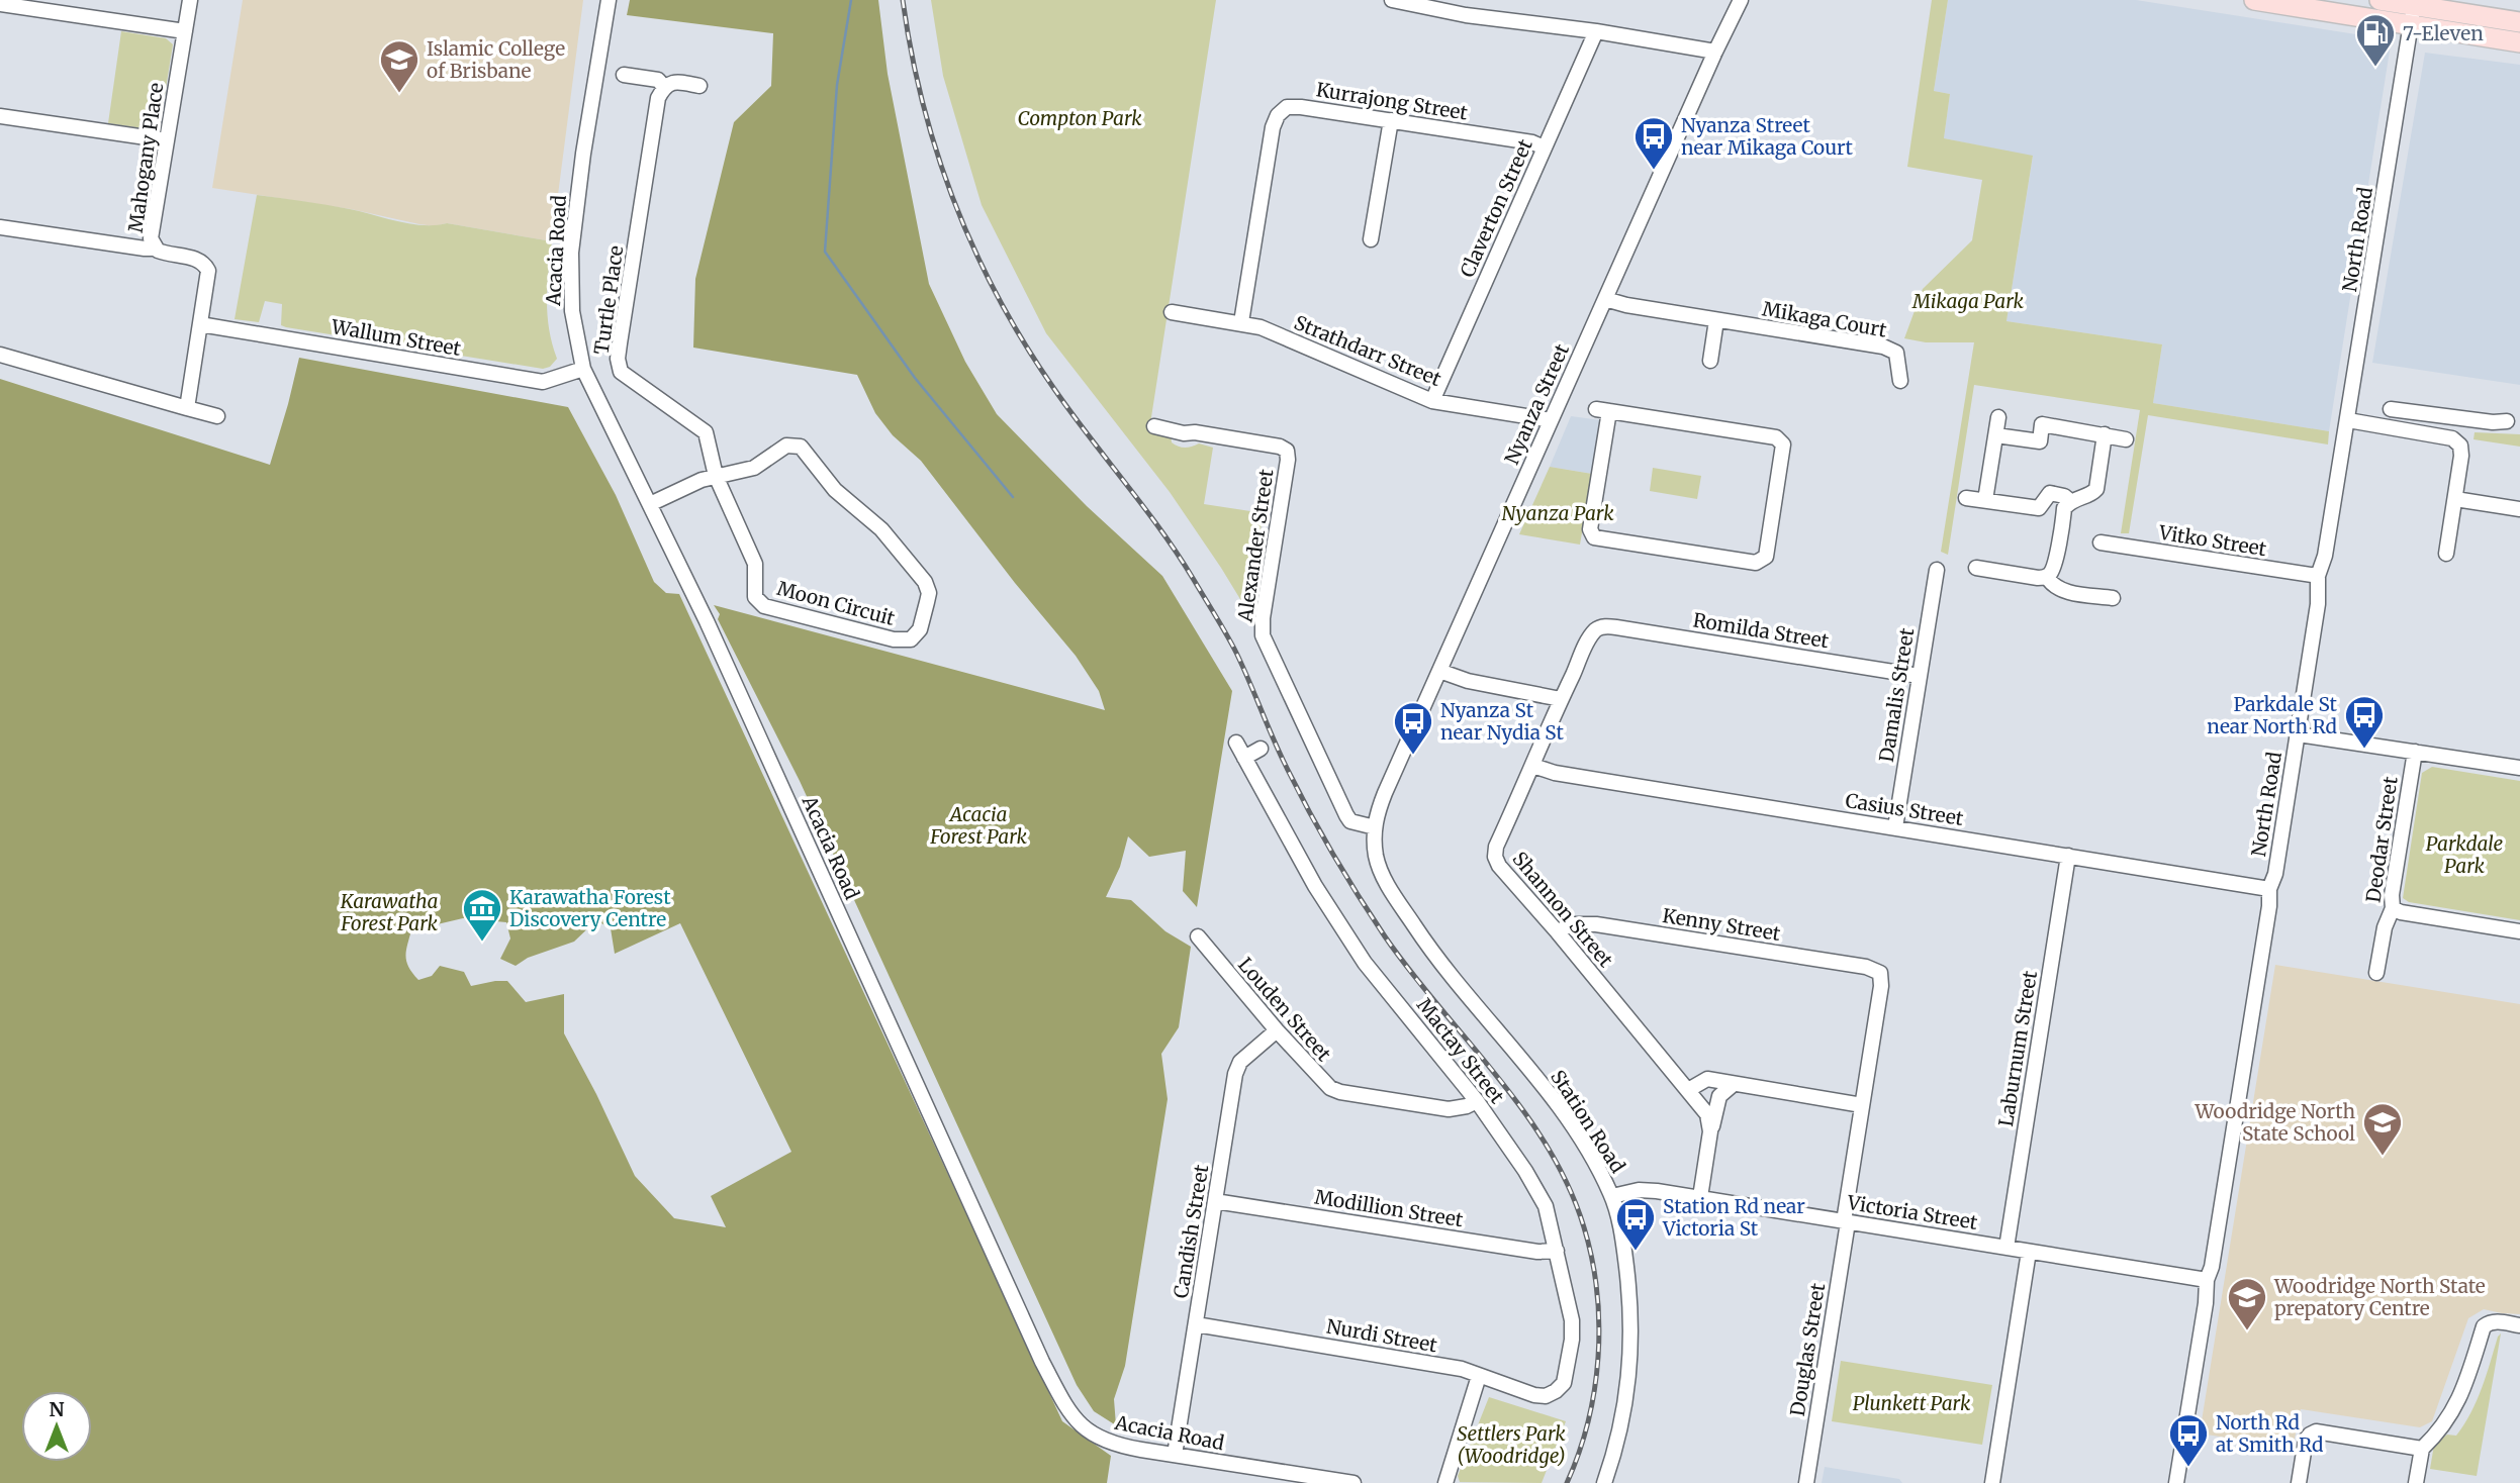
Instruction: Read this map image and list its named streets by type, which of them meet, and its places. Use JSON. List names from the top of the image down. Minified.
{"streets":{"street":["Kurrajong Street","Mahogany Place","Claverton Street","North Road","Acacia Road","Turtle Place","Mikaga Court","Wallum Street","Strathdarr Street","Nyanza Street","Vitko Street","Alexander Street","Moon Circuit","Romilda Street","Damalis Street","Casius Street","Deodar Street","Shannon Street","Kenny Street","Louden Street","Laburnum Street","Mactay Street","Station Road","Modillion Street","Victoria Street","Candish Street","Nurdi Street","Douglas Street"]},"crossings":[["Kurrajong Street","Claverton Street"],["Kurrajong Street","Strathdarr Street"],["Mahogany Place","Wallum Street"],["Claverton Street","Strathdarr Street"],["North Road","Vitko Street"],["North Road","Casius Street"],["North Road","Victoria Street"],["Acacia Road","Wallum Street"],["Acacia Road","Moon Circuit"],["Acacia Road","Candish Street"],["Turtle Place","Moon Circuit"],["Mikaga Court","Nyanza Street"],["Strathdarr Street","Nyanza Street"],["Nyanza Street","Alexander Street"],["Nyanza Street","Station Road"],["Alexander Street","Station Road"],["Romilda Street","Damalis Street"],["Romilda Street","Shannon Street"],["Damalis Street","Casius Street"],["Casius Street","Shannon Street"],["Casius Street","Laburnum Street"],["Shannon Street","Kenny Street"],["Kenny Street","Douglas Street"],["Louden Street","Mactay Street"],["Louden Street","Candish Street"],["Laburnum Street","Victoria Street"],["Mactay Street","Modillion Street"],["Mactay Street","Nurdi Street"],["Station Road","Victoria Street"],["Modillion Street","Candish Street"],["Victoria Street","Douglas Street"],["Candish Street","Nurdi Street"]],"parks":["Compton Park","Mikaga Park","Nyanza Park","Acacia Forest Park","Parkdale Park","Karawatha Forest Park","Plunkett Park","Settlers Park (Woodridge)"],"places":{"fuel station":["7-Eleven"],"school or university":["Islamic College of Brisbane","Woodridge North State School","Woodridge North State prepatory Centre"],"bus stop":["Nyanza Street near Mikaga Court","Parkdale St near North Rd","Nyanza St near Nydia St","Station Rd near Victoria St","North Rd at Smith Rd"],"museum":["Karawatha Forest Discovery Centre"]},"north":"top"}
